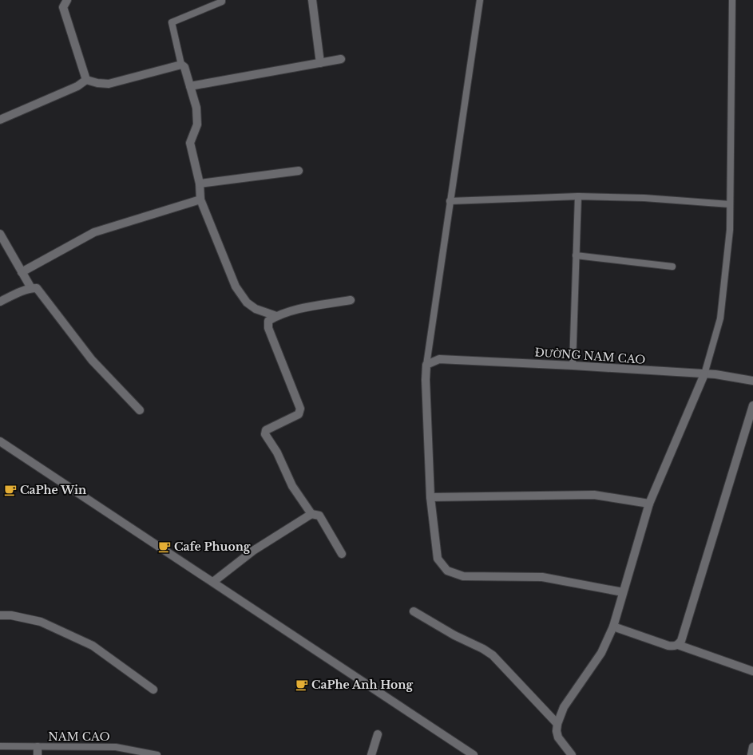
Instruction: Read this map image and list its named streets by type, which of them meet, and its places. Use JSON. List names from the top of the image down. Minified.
{"streets":{"street":["ĐƯỜNG NAM CAO"],"lane":["NAM CAO"]},"places":{"cafe":["CaPhe Win","Cafe Phuong","CaPhe Anh Hong"]}}
